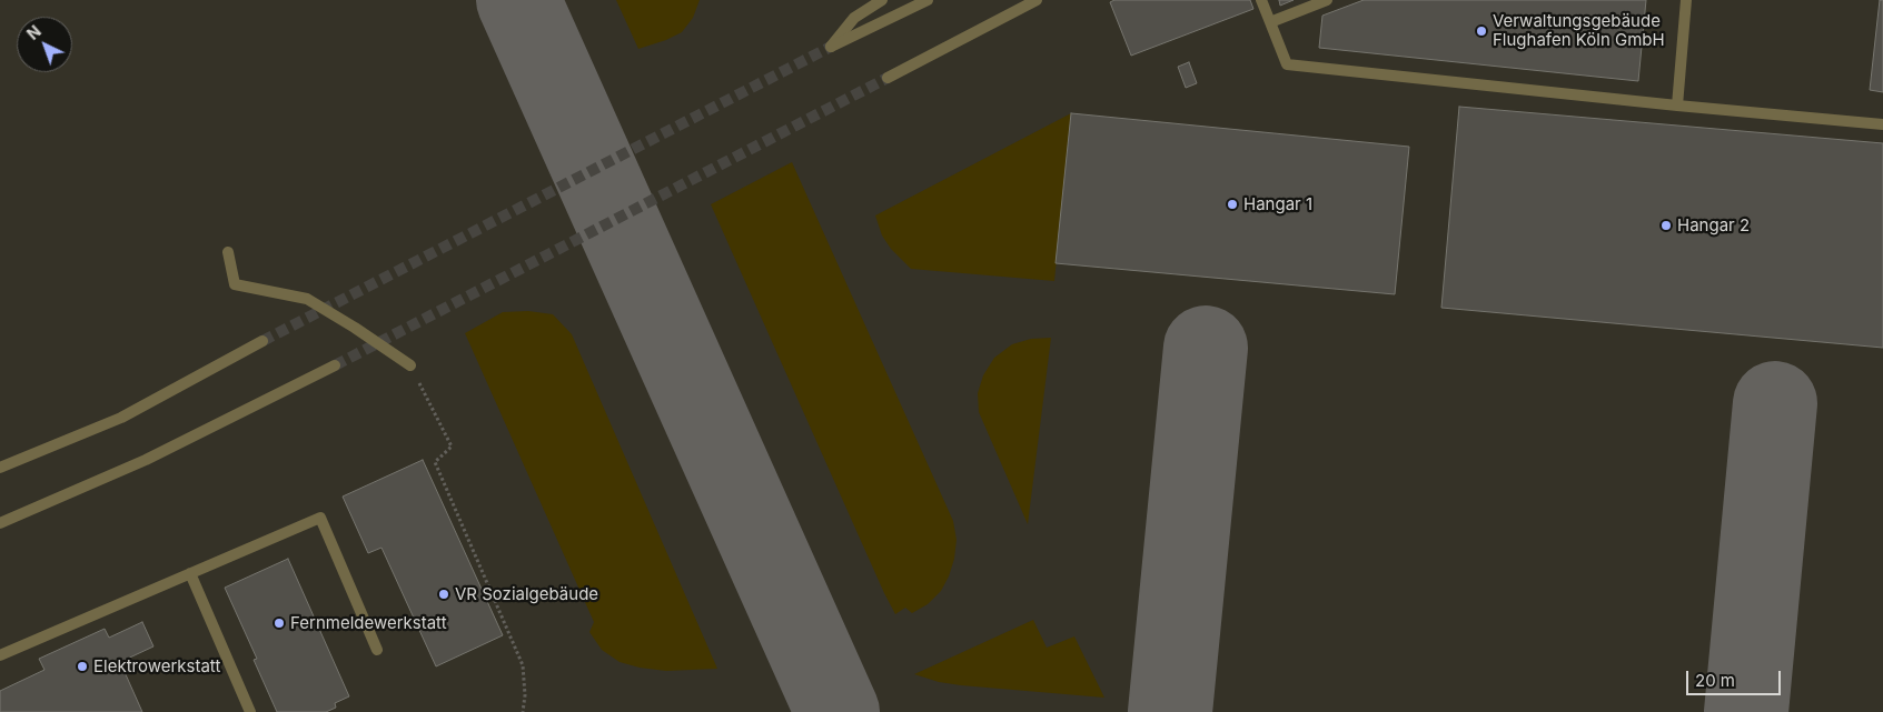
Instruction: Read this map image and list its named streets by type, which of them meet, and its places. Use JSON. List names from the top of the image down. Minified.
{"places":["Verwaltungsgebäude Flughafen Köln GmbH","Hangar 1","Hangar 2","VR Sozialgebäude","Fernmeldewerkstatt","Elektrowerkstatt"],"scale_bar":"20 m","north":"top left"}
